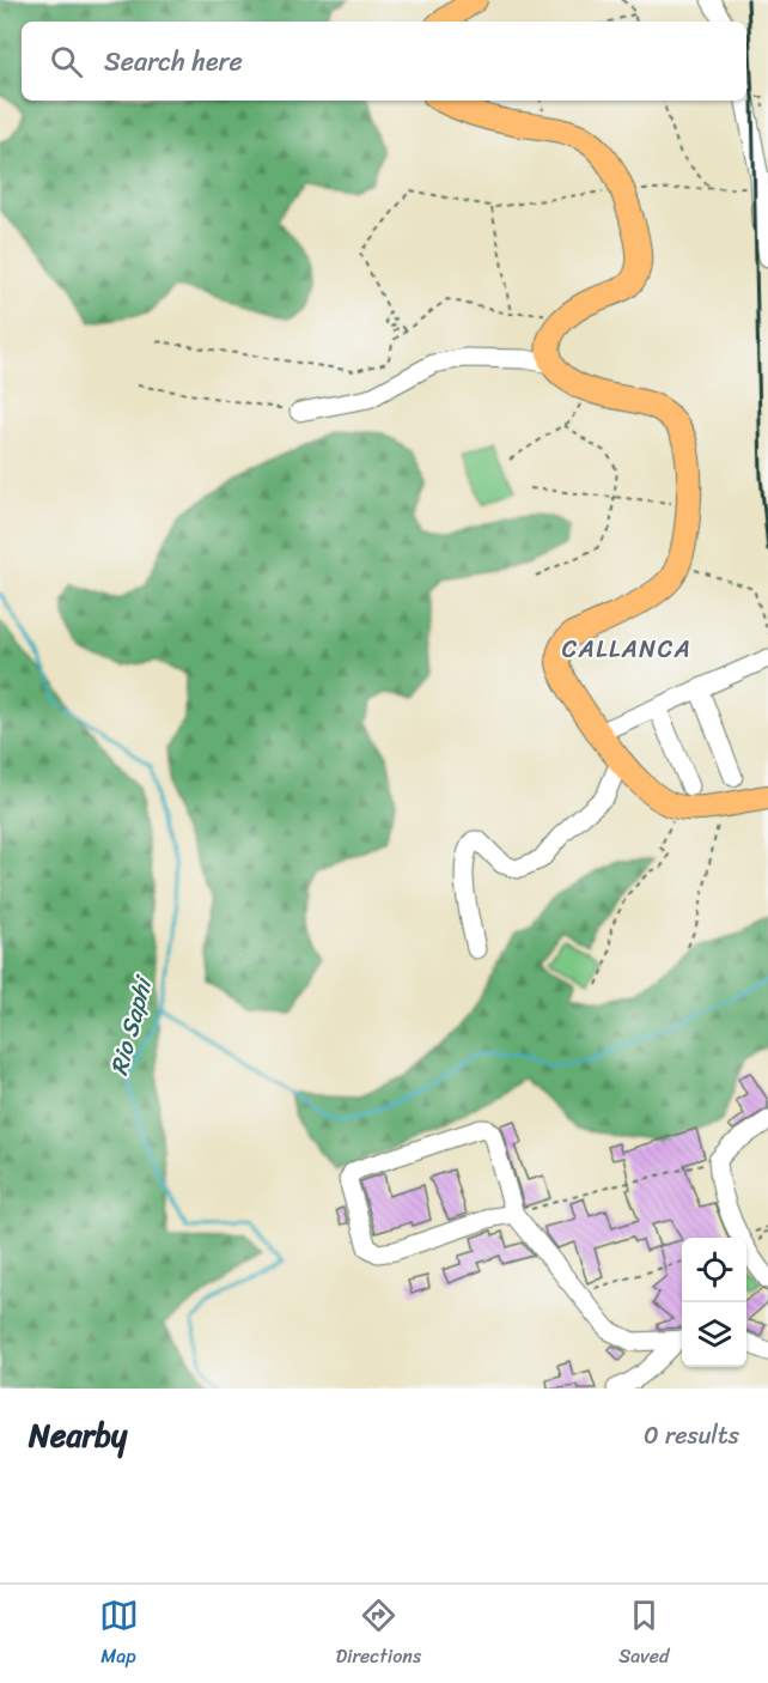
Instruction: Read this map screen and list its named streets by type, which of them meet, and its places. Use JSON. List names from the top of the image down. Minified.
{"districts":["CALLANCA"],"water":["Rio Saphi"],"page":{"search":"Search here","heading":["Nearby","0 results"],"nav":["Map","Directions","Saved"]}}
